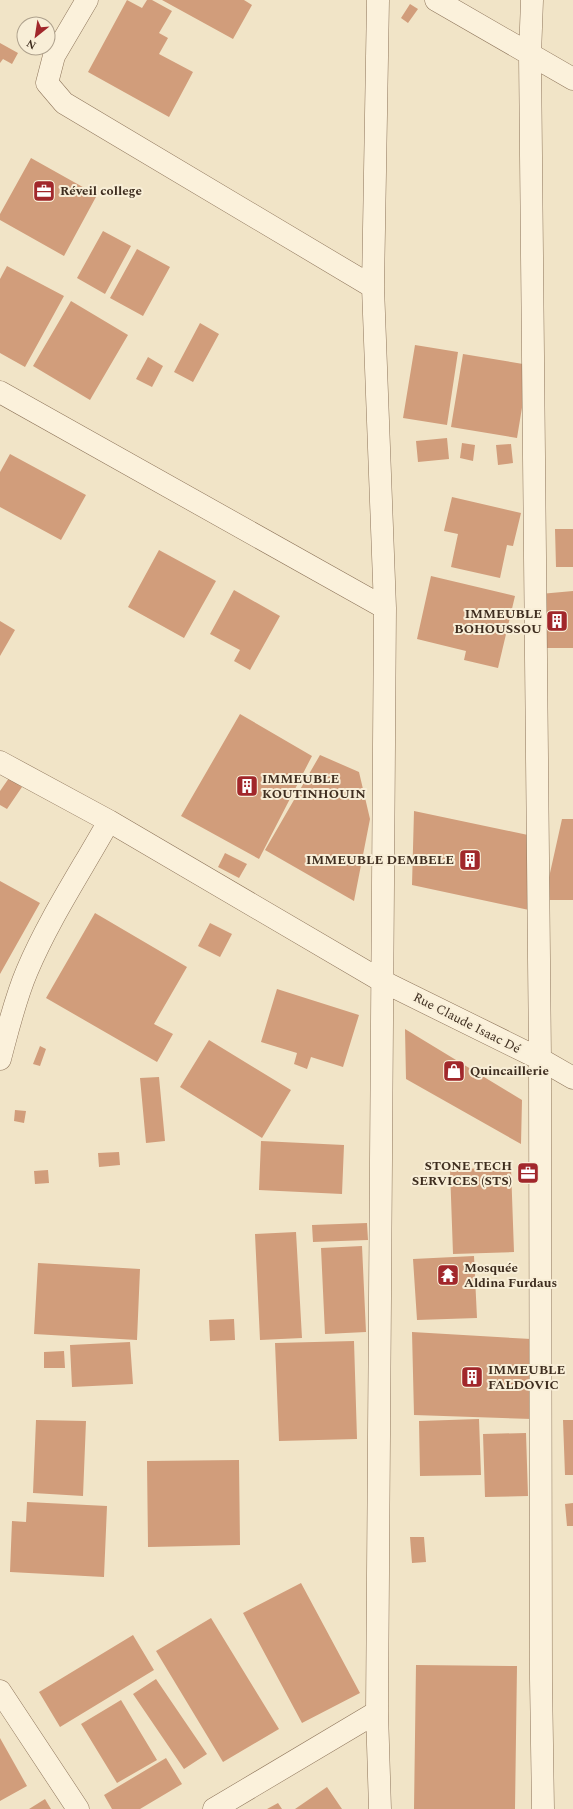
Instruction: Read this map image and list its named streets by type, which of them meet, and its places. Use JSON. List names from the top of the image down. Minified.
{"streets":{"street":["Rue Claude Isaac Dé"]},"places":{"office":["Réveil college","STONE TECH SERVICES (STS)"],"building":["IMMEUBLE BOHOUSSOU","IMMEUBLE KOUTINHOUIN","IMMEUBLE DEMBELE","IMMEUBLE FALDOVIC"],"shop":["Quincaillerie"],"temple":["Mosquée Aldina Furdaus"]},"north":"bottom left"}
